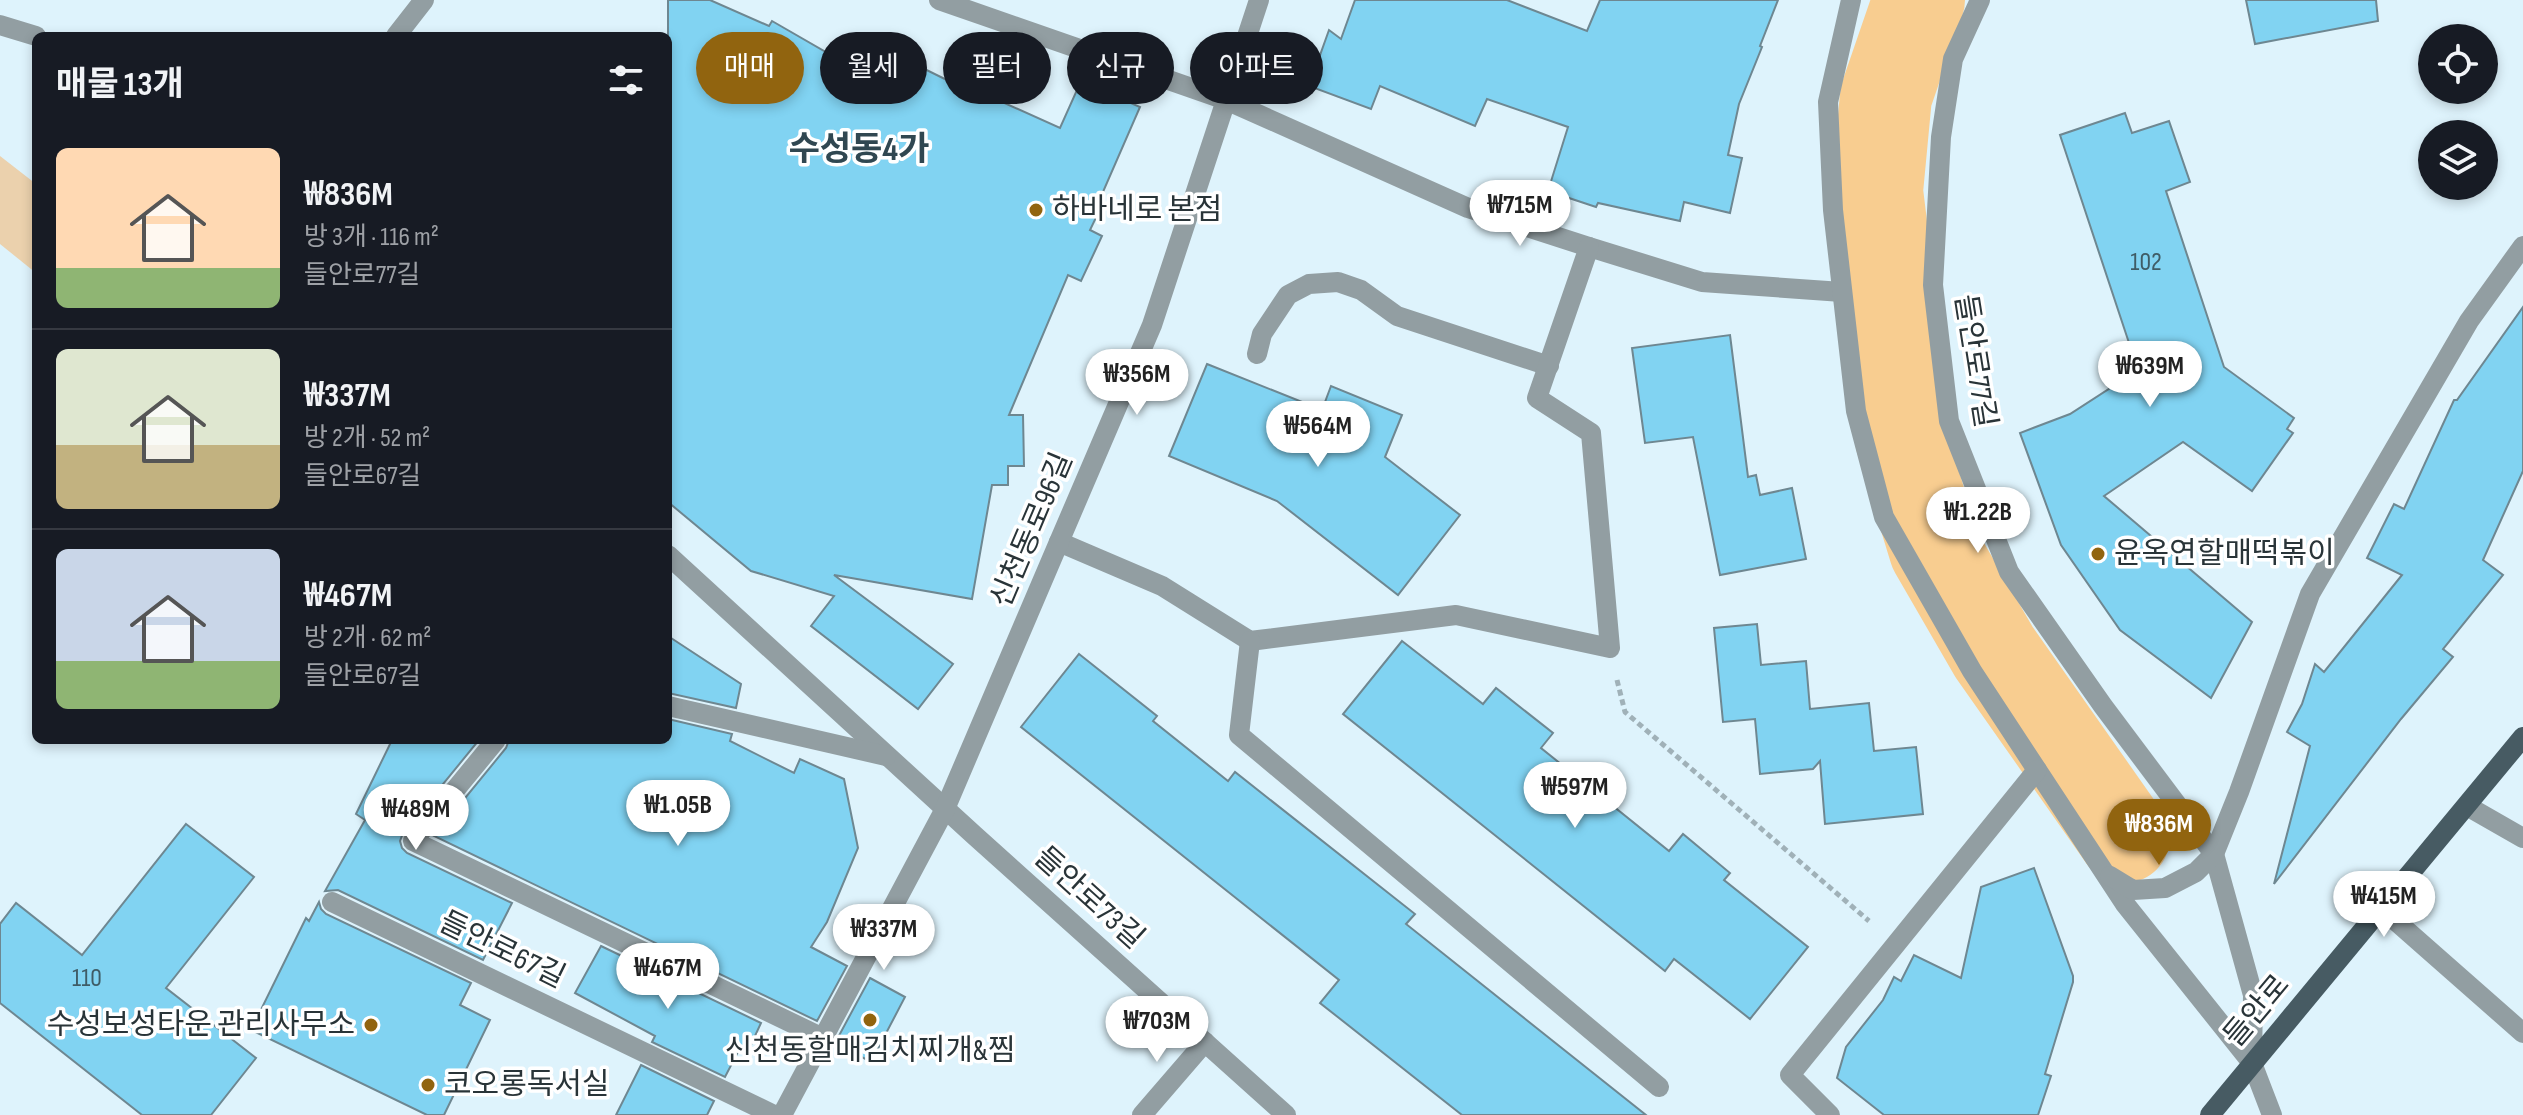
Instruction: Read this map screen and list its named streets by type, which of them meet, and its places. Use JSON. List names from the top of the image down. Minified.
{"streets":{"main road":["들안로"],"street":["들안로77길","신천동로96길","들안로73길","들안로67길"]},"crossings":[["들안로77길","들안로"],["신천동로96길","들안로73길"]],"districts":["수성동4가"],"places":["하바네로 본점","윤옥연할매떡볶이","신천동할매김치찌개&찜","수성보성타운 관리사무소","코오롱독서실"],"house_numbers":["102","110"],"page":{"chip":["매매","월세","필터","신규","아파트"],"heading":"매물 13개","list":[{"name":"₩836M","note":"방 3개 · 116 m² · 들안로77길"},{"name":"₩337M","note":"방 2개 · 52 m² · 들안로67길"},{"name":"₩467M","note":"방 2개 · 62 m² · 들안로67길"}],"price":["₩715M","₩639M","₩356M","₩564M","₩1.22B","₩597M","₩1.05B","₩489M","₩836M","₩415M","₩337M","₩467M","₩703M"]}}
